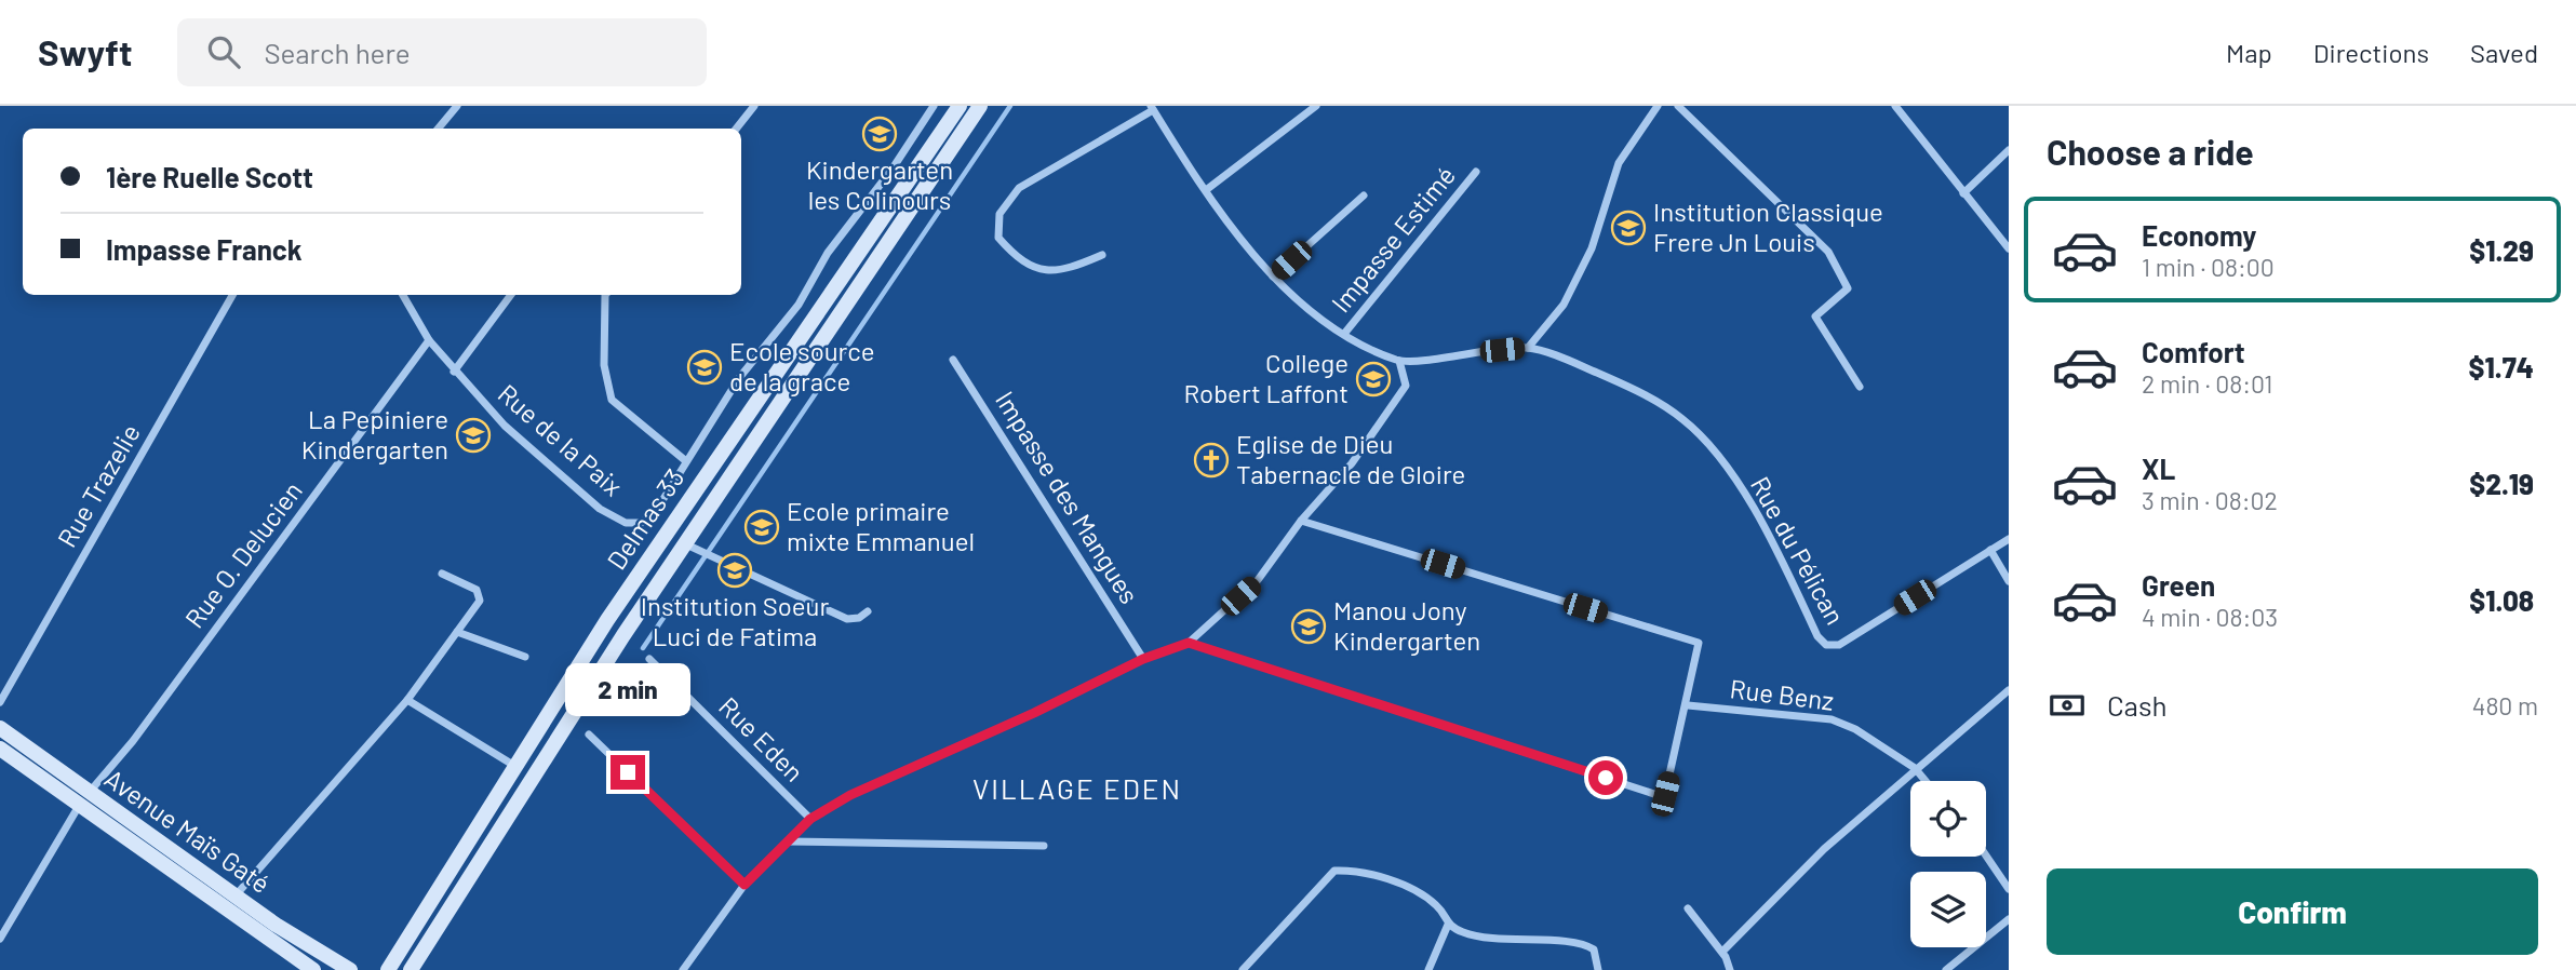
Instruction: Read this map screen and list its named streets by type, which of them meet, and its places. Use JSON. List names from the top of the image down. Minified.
{"streets":{"main road":["Delmas 33","Avenue Maïs Gaté"],"street":["Impasse Estimé","Rue de la Paix","Rue Trazelie","Impasse des Mangues","Rue du Pélican","Rue O. Delucien","Rue Benz","Rue Eden"]},"crossings":[["Rue de la Paix","Rue O. Delucien"],["Rue O. Delucien","Avenue Maïs Gaté"]],"districts":["VILLAGE EDEN"],"places":{"school or university":["Kindergarten les Colinours","Institution Classique Frere Jn Louis","Ecole source de la grace","College Robert Laffont","La Pepiniere Kindergarten","Ecole primaire mixte Emmanuel","Institution Soeur Luci de Fatima","Manou Jony Kindergarten"],"church":["Eglise de Dieu Tabernacle de Gloire"]},"page":{"header":"Swyft","search":"Search here","nav":["Map","Directions","Saved"],"heading":"Choose a ride","banner":["1ère Ruelle Scott","Impasse Franck"],"list":[{"name":"Economy","note":"1 min · 08:00","value":"$1.29"},{"name":"Comfort","note":"2 min · 08:01","value":"$1.74"},{"name":"XL","note":"3 min · 08:02","value":"$2.19"},{"name":"Green","note":"4 min · 08:03","value":"$1.08"}],"bubble":"2 min","pay":["Cash","480 m"],"buttons":"Confirm"}}
